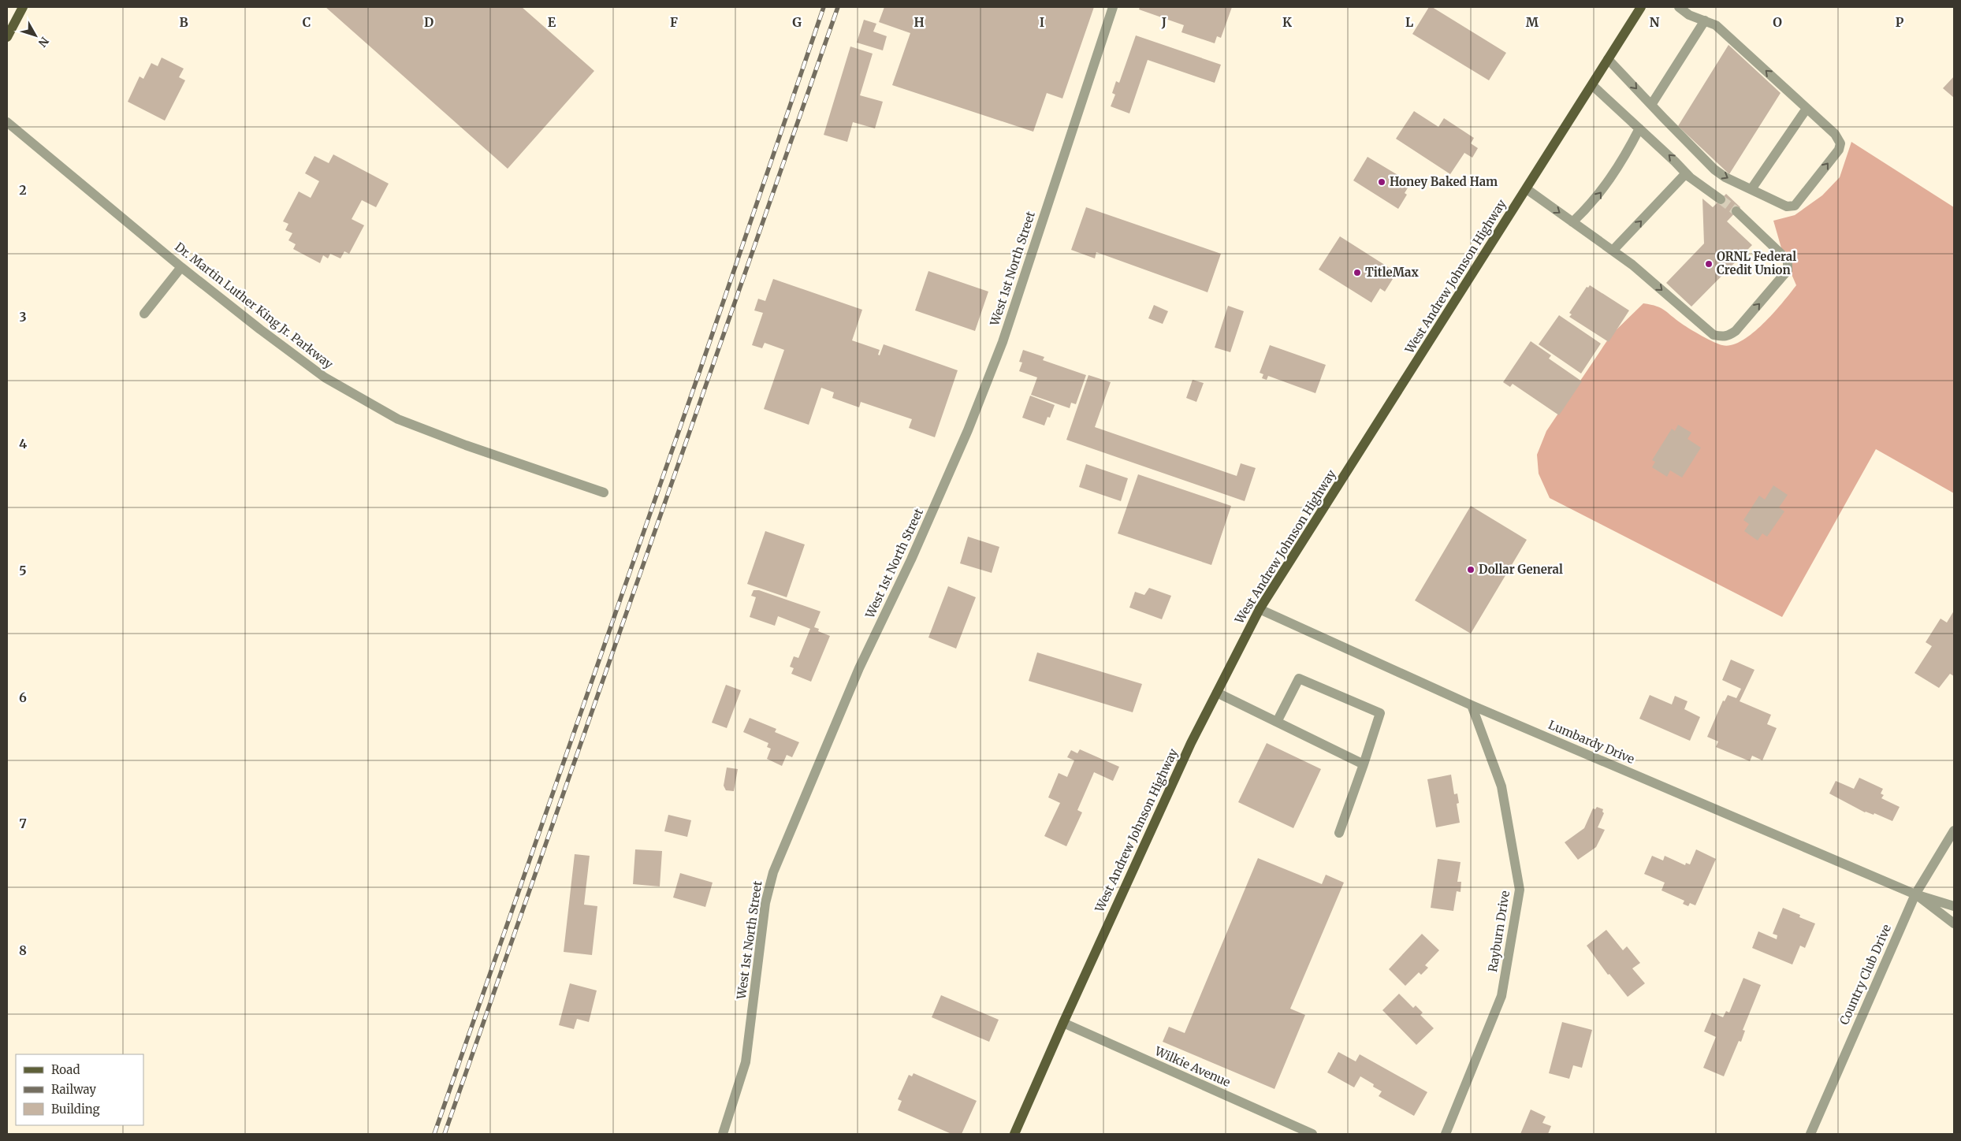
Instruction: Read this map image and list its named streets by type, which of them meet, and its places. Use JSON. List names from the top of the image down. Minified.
{"streets":{"main road":["West Andrew Johnson Highway"],"street":["West 1st North Street","Dr. Martin Luther King Jr. Parkway","Lumbardy Drive","Rayburn Drive","Country Club Drive","Wilkie Avenue"]},"crossings":[["West Andrew Johnson Highway","Lumbardy Drive"],["West Andrew Johnson Highway","Wilkie Avenue"],["Lumbardy Drive","Rayburn Drive"],["Lumbardy Drive","Country Club Drive"]],"places":["Honey Baked Ham","ORNL Federal Credit Union","TitleMax","Dollar General"],"legend":["Road","Railway","Building"],"north":"bottom right","grid":{"columns":["B","C","D","E","F","G","H","I","J","K","L","M","N","O","P"],"rows":["2","3","4","5","6","7","8"]}}
